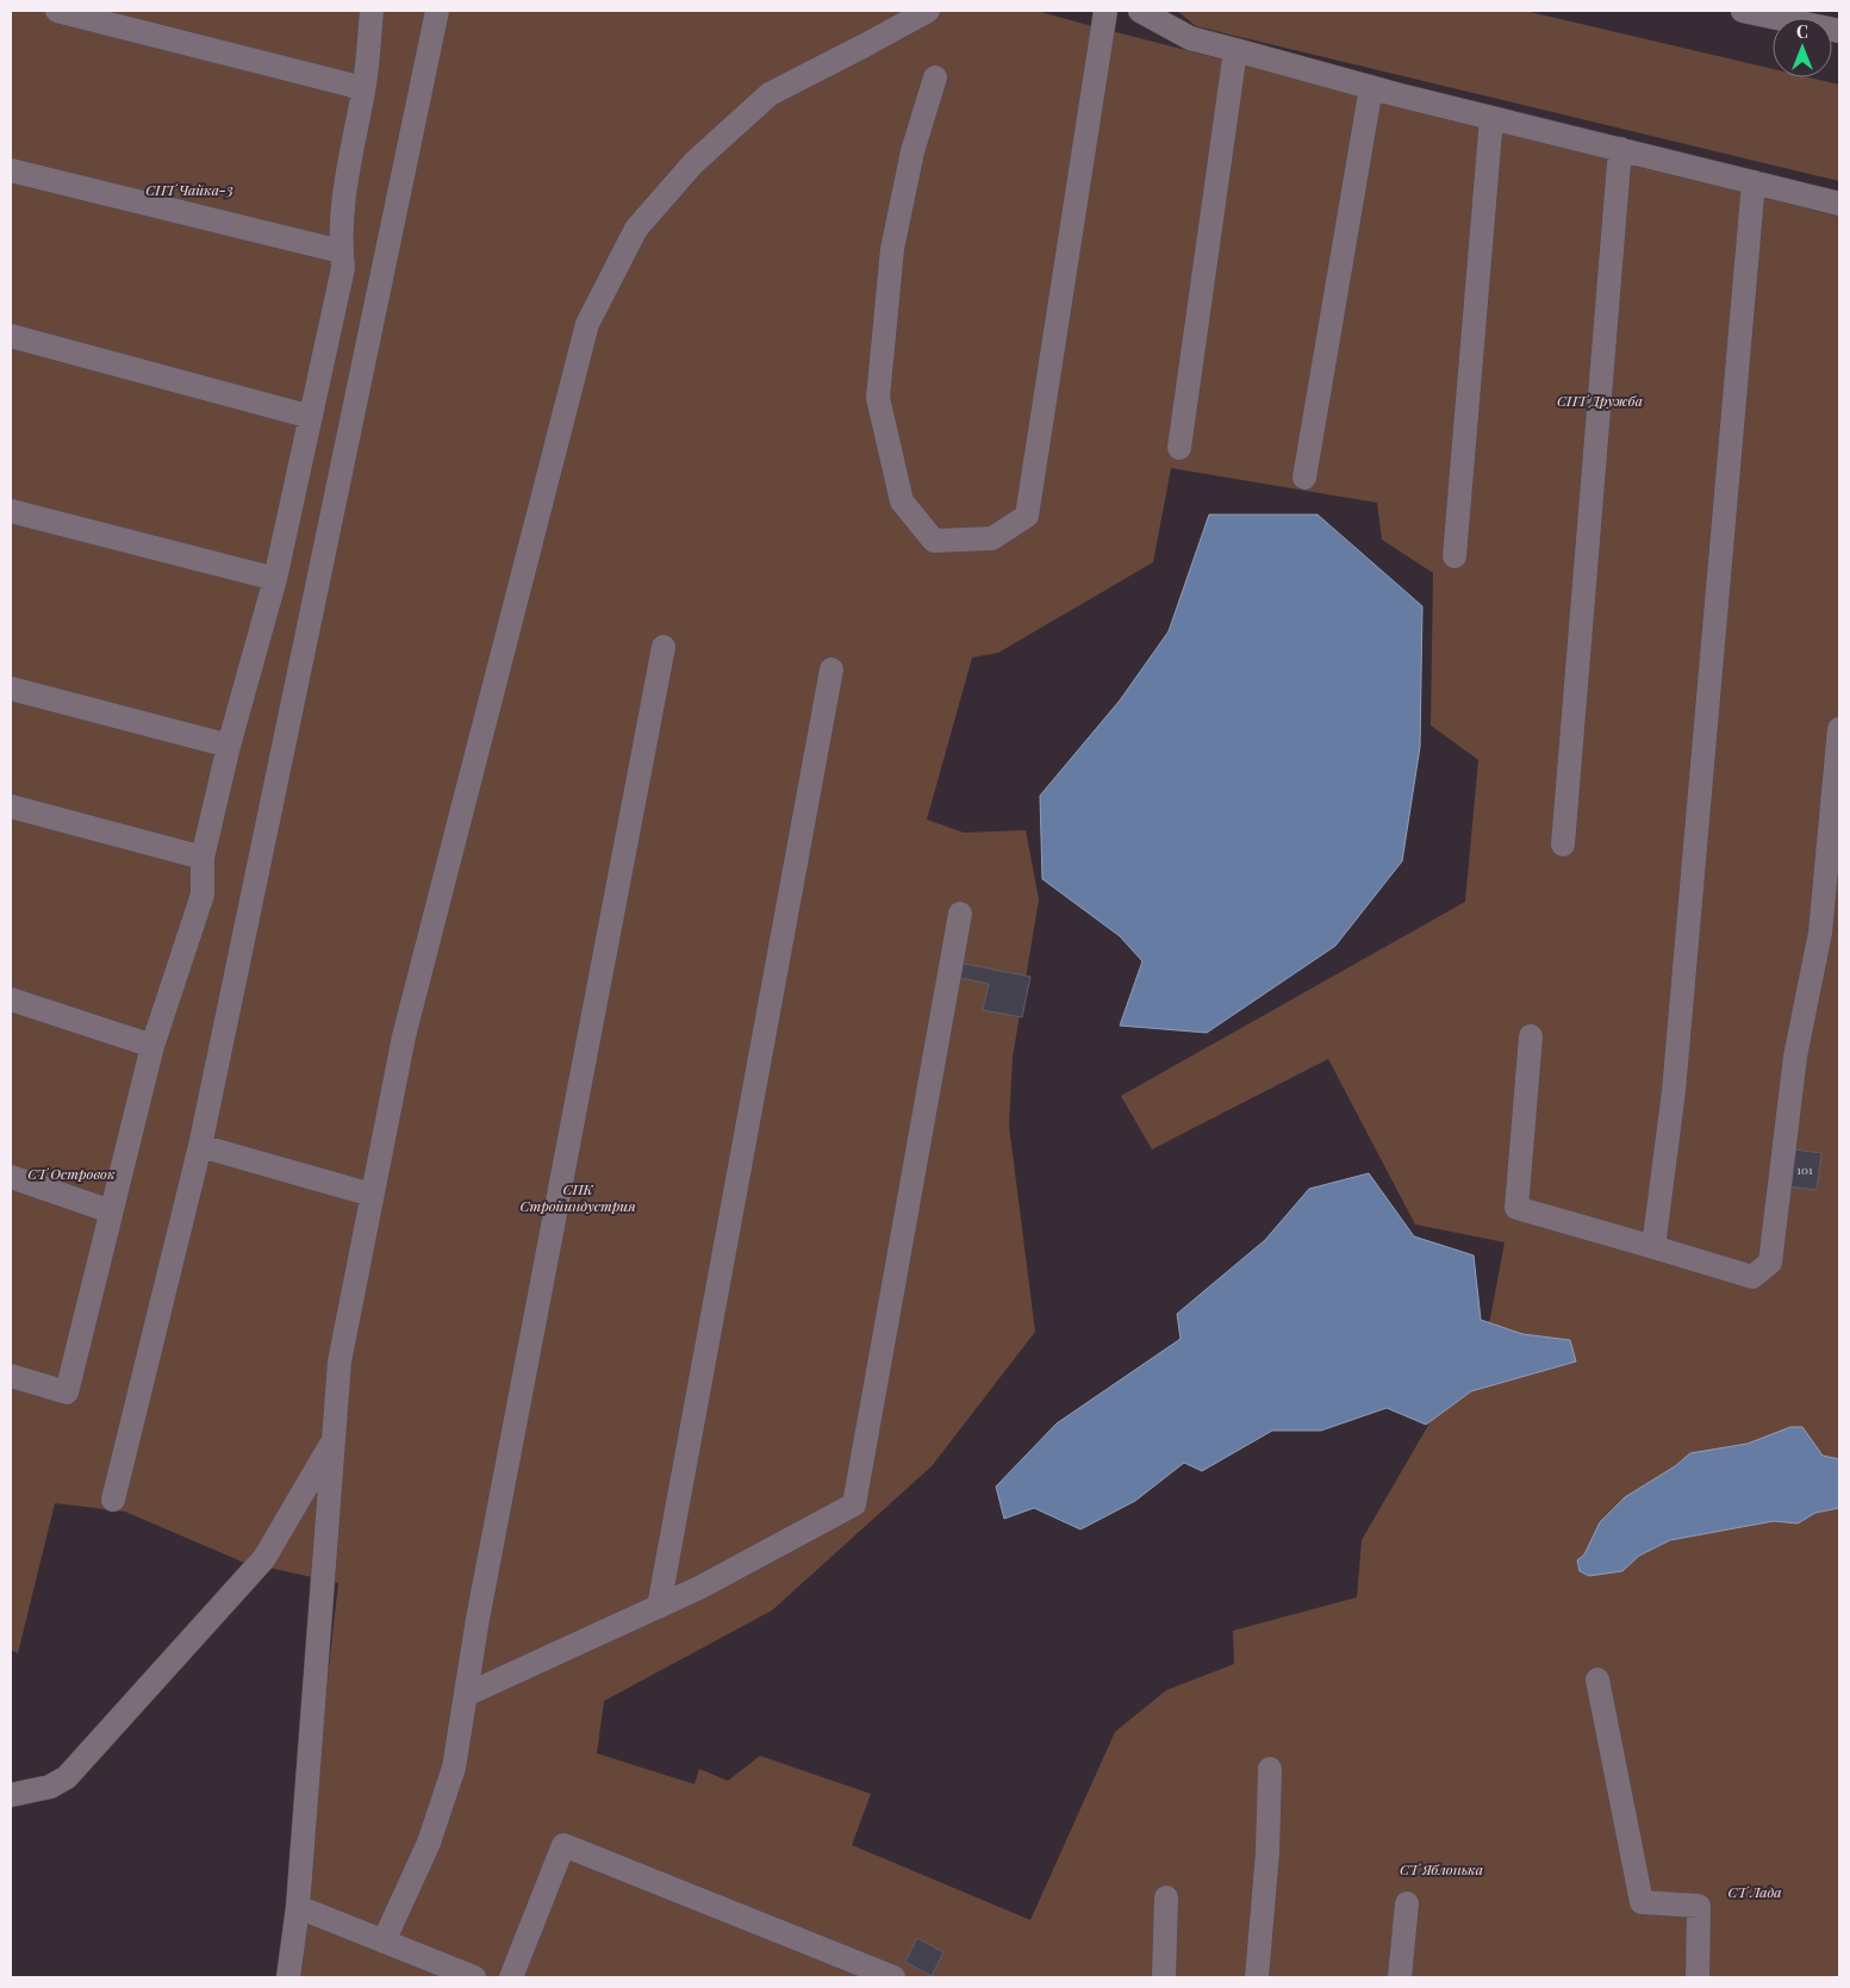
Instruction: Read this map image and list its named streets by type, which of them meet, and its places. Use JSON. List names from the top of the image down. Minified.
{"parks":["СНТ Чайка-3","СНТ Дружба","СТ Островок","СПК Стройиндустрия","СТ Яблонька","СТ Лада"],"house_numbers":["101"],"north":"top"}
